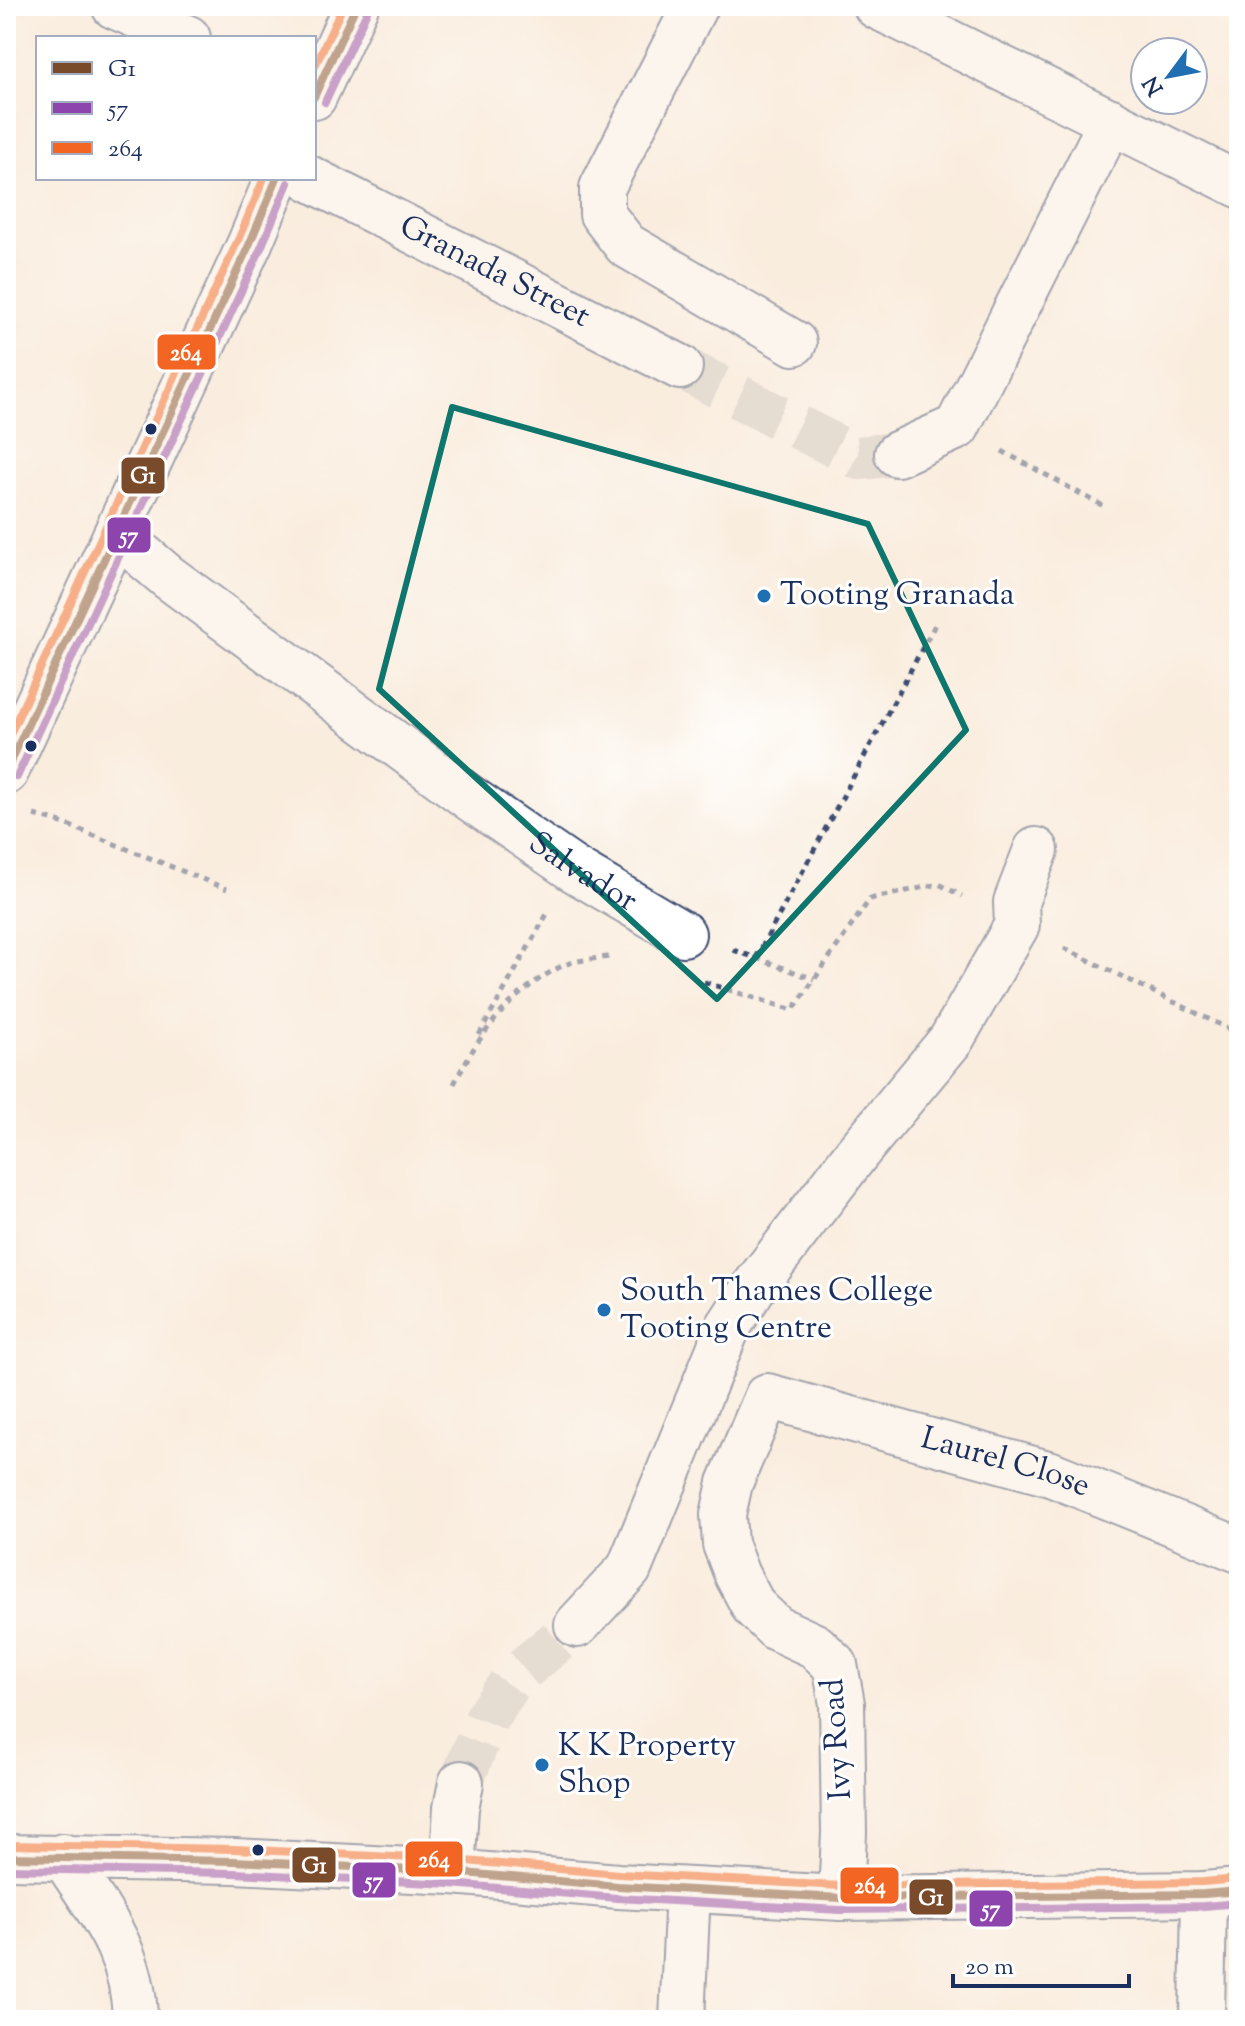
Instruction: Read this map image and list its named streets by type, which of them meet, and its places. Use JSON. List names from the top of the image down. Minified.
{"streets":{"main road":["Granada Street","Salvador","Laurel Close","Ivy Road"]},"crossings":[["Laurel Close","Ivy Road"]],"places":["Tooting Granada","South Thames College Tooting Centre","K K Property Shop"],"lines":["transit line G1","transit line 264","transit line 57"],"legend":["G1","57","264"],"scale_bar":"20 m","north":"bottom left"}
